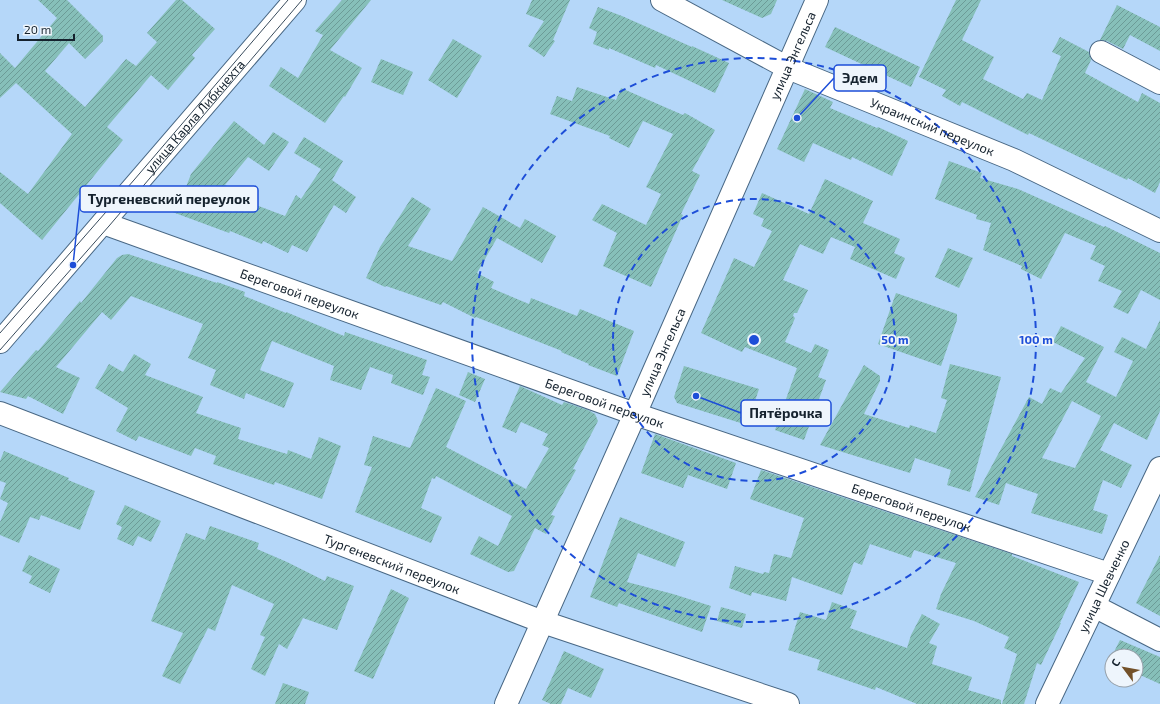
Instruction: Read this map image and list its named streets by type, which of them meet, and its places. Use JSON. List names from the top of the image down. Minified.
{"streets":{"street":["улица Энгельса","улица Карла Либкнехта","Украинский переулок","Береговой переулок","Тургеневский переулок","улица Шевченко"]},"crossings":[["улица Энгельса","Украинский переулок"],["улица Энгельса","Береговой переулок"],["улица Энгельса","Тургеневский переулок"],["улица Карла Либкнехта","Береговой переулок"],["Береговой переулок","улица Шевченко"]],"places":["Эдем","Тургеневский переулок","Пятёрочка"],"scale_bar":"20 m","north":"top left","rings":["50 m","100 m"]}
